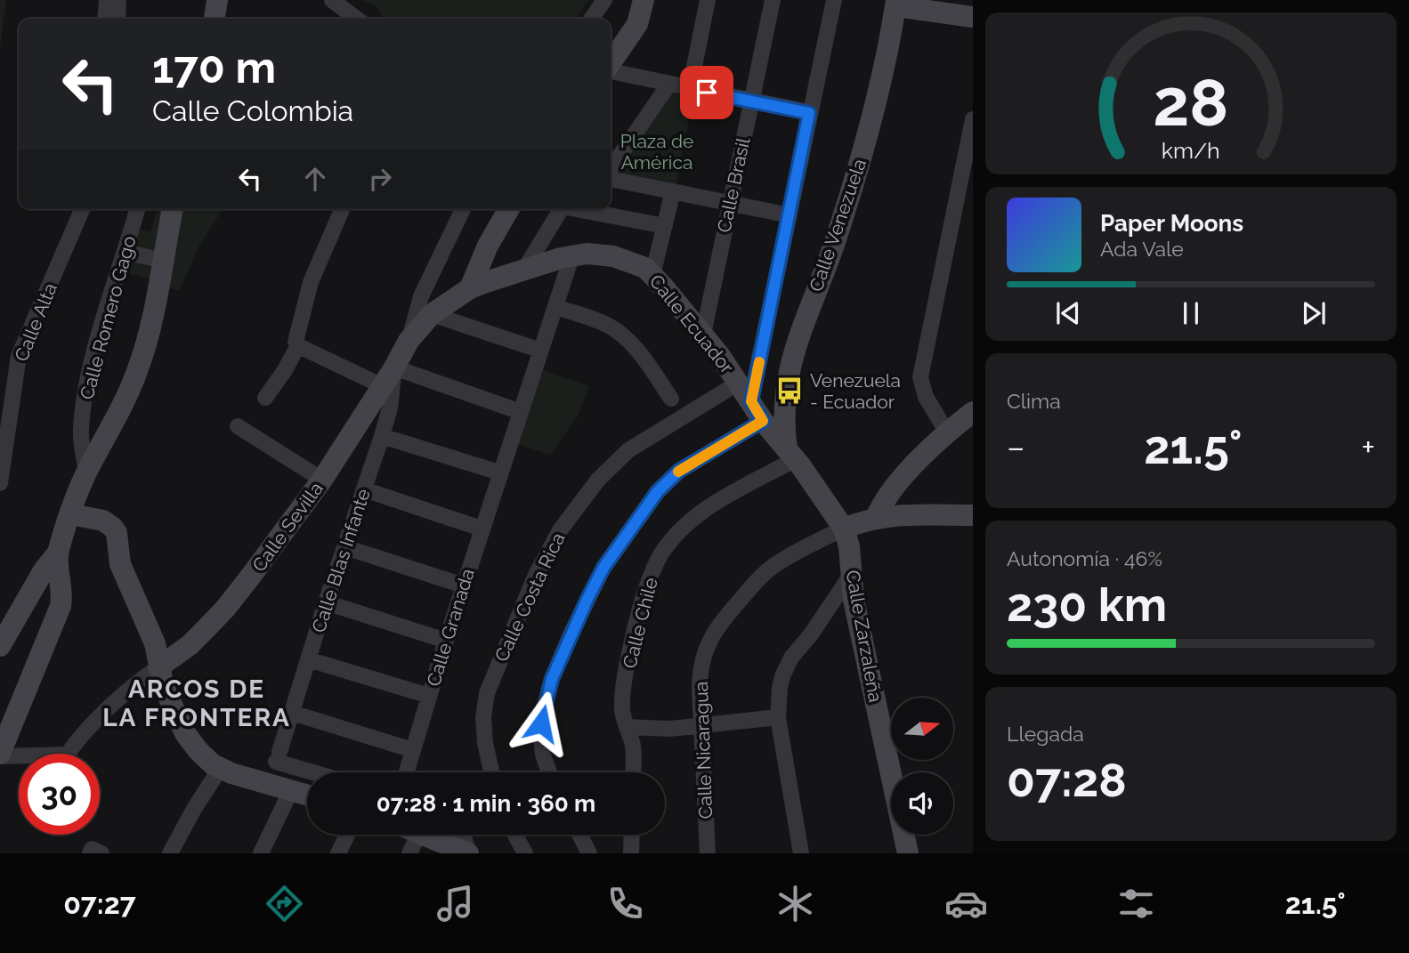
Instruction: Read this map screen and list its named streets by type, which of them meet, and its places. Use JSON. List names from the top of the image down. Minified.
{"streets":{"street":["Calle Brasil","Calle Venezuela","Calle Romero Gago","Calle Alta","Calle Ecuador","Calle Sevilla","Calle Blas Infante","Calle Costa Rica","Calle Chile","Calle Granada","Calle Zarzaleña","Calle Nicaragua"]},"crossings":[["Calle Brasil","Calle Ecuador"],["Calle Venezuela","Calle Ecuador"],["Calle Venezuela","Calle Chile"],["Calle Ecuador","Calle Sevilla"],["Calle Ecuador","Calle Blas Infante"],["Calle Ecuador","Calle Costa Rica"],["Calle Ecuador","Calle Chile"],["Calle Ecuador","Calle Granada"],["Calle Ecuador","Calle Zarzaleña"],["Calle Ecuador","Calle Nicaragua"],["Calle Sevilla","Calle Blas Infante"],["Calle Zarzaleña","Calle Nicaragua"]],"districts":["ARCOS DE LA FRONTERA"],"parks":["Plaza de América"],"places":{"bus stop":["Venezuela - Ecuador"]},"north":"right","page":{"turn":["170 m","Calle Colombia"],"song":["Paper Moons","Ada Vale"],"tile":["Clima",["Autonomía · 46%","230 km"],["Llegada","07:28"]],"heat":["−","21.5°","+"],"limit":"30","trip":"07:28 · 1 min · 360 m","tabs":["07:27","21.5°"],"gauge":["28","km/h"]}}
